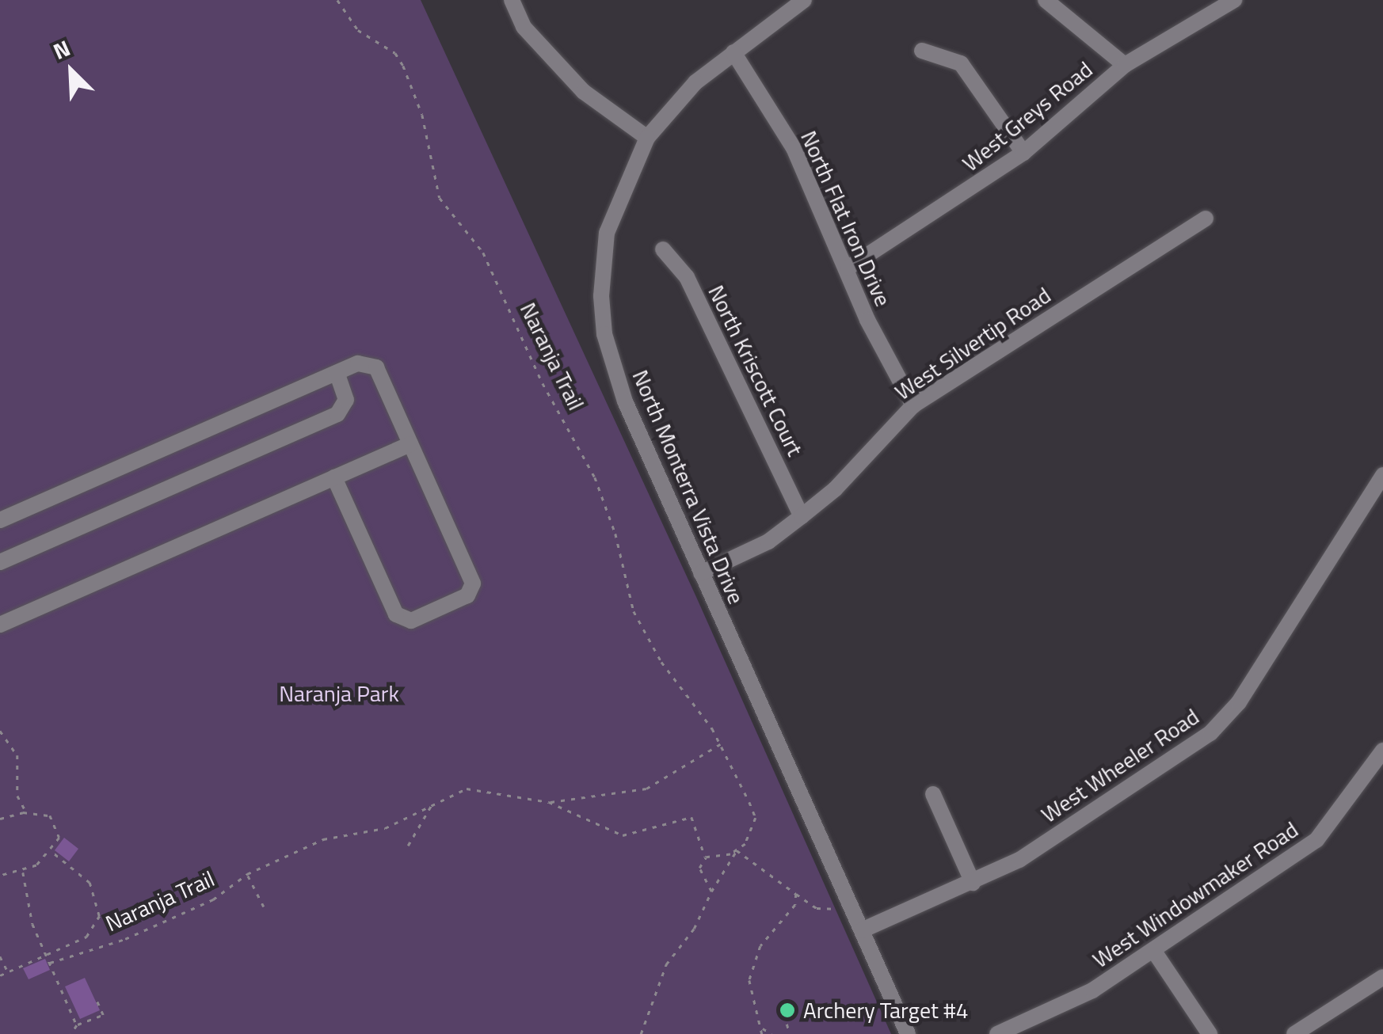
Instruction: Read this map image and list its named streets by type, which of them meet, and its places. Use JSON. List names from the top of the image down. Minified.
{"streets":{"street":["West Greys Road","North Flat Iron Drive","West Silvertip Road","North Kriscott Court","North Monterra Vista Drive","West Wheeler Road","West Windowmaker Road"],"path":["Naranja Trail"]},"crossings":[["West Greys Road","North Flat Iron Drive"],["North Flat Iron Drive","West Silvertip Road"],["North Flat Iron Drive","North Monterra Vista Drive"],["West Silvertip Road","North Kriscott Court"],["West Silvertip Road","North Monterra Vista Drive"],["North Monterra Vista Drive","West Wheeler Road"]],"parks":["Naranja Park"],"places":["Archery Target #4"],"north":"top left"}
